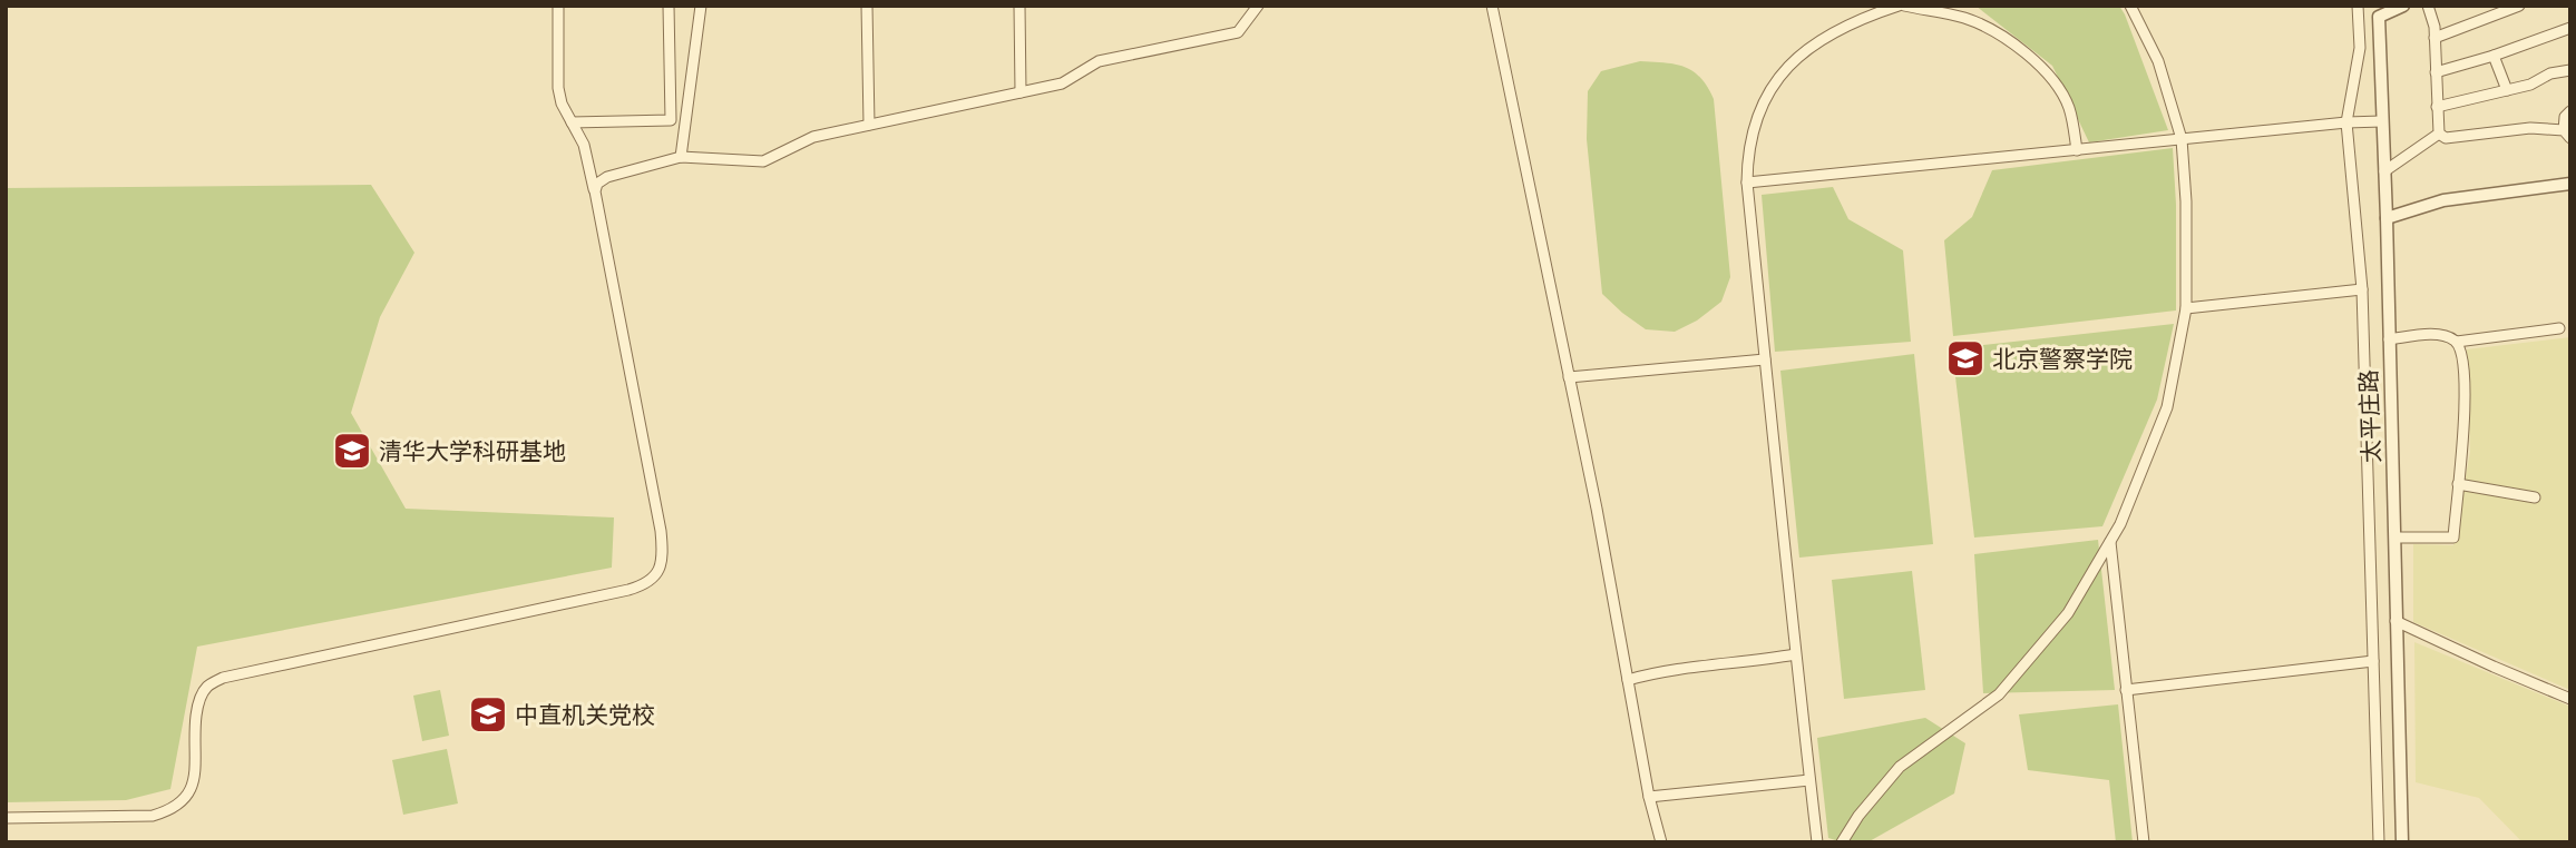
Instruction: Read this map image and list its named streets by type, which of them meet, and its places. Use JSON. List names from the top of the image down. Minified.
{"streets":{"street":["太平庄路"]},"places":{"school or university":["北京警察学院","清华大学科研基地","中直机关党校"]}}
